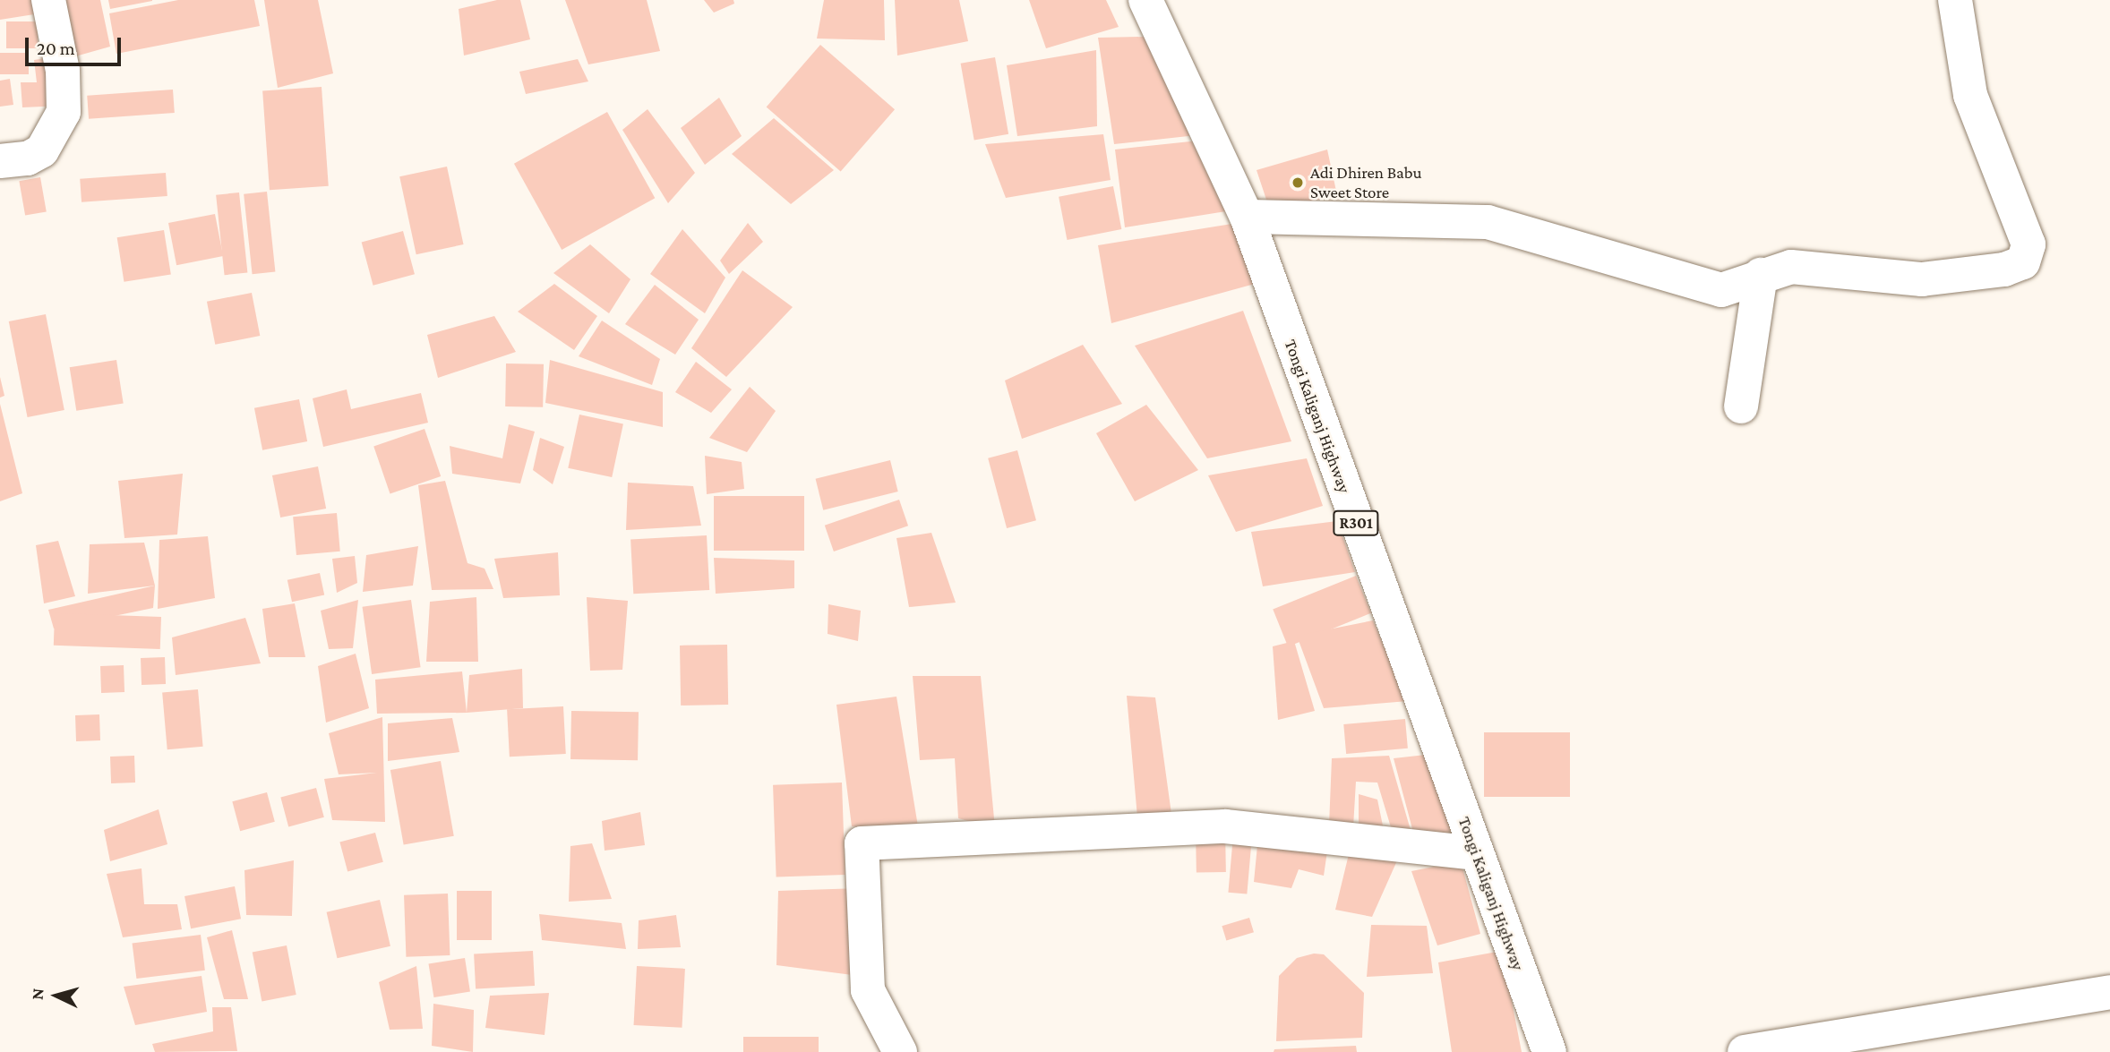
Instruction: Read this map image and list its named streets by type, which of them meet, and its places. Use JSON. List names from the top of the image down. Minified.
{"streets":{"street":["Tongi Kaliganj Highway","R301"]},"places":["Adi Dhiren Babu Sweet Store"],"scale_bar":"20 m","north":"left"}
